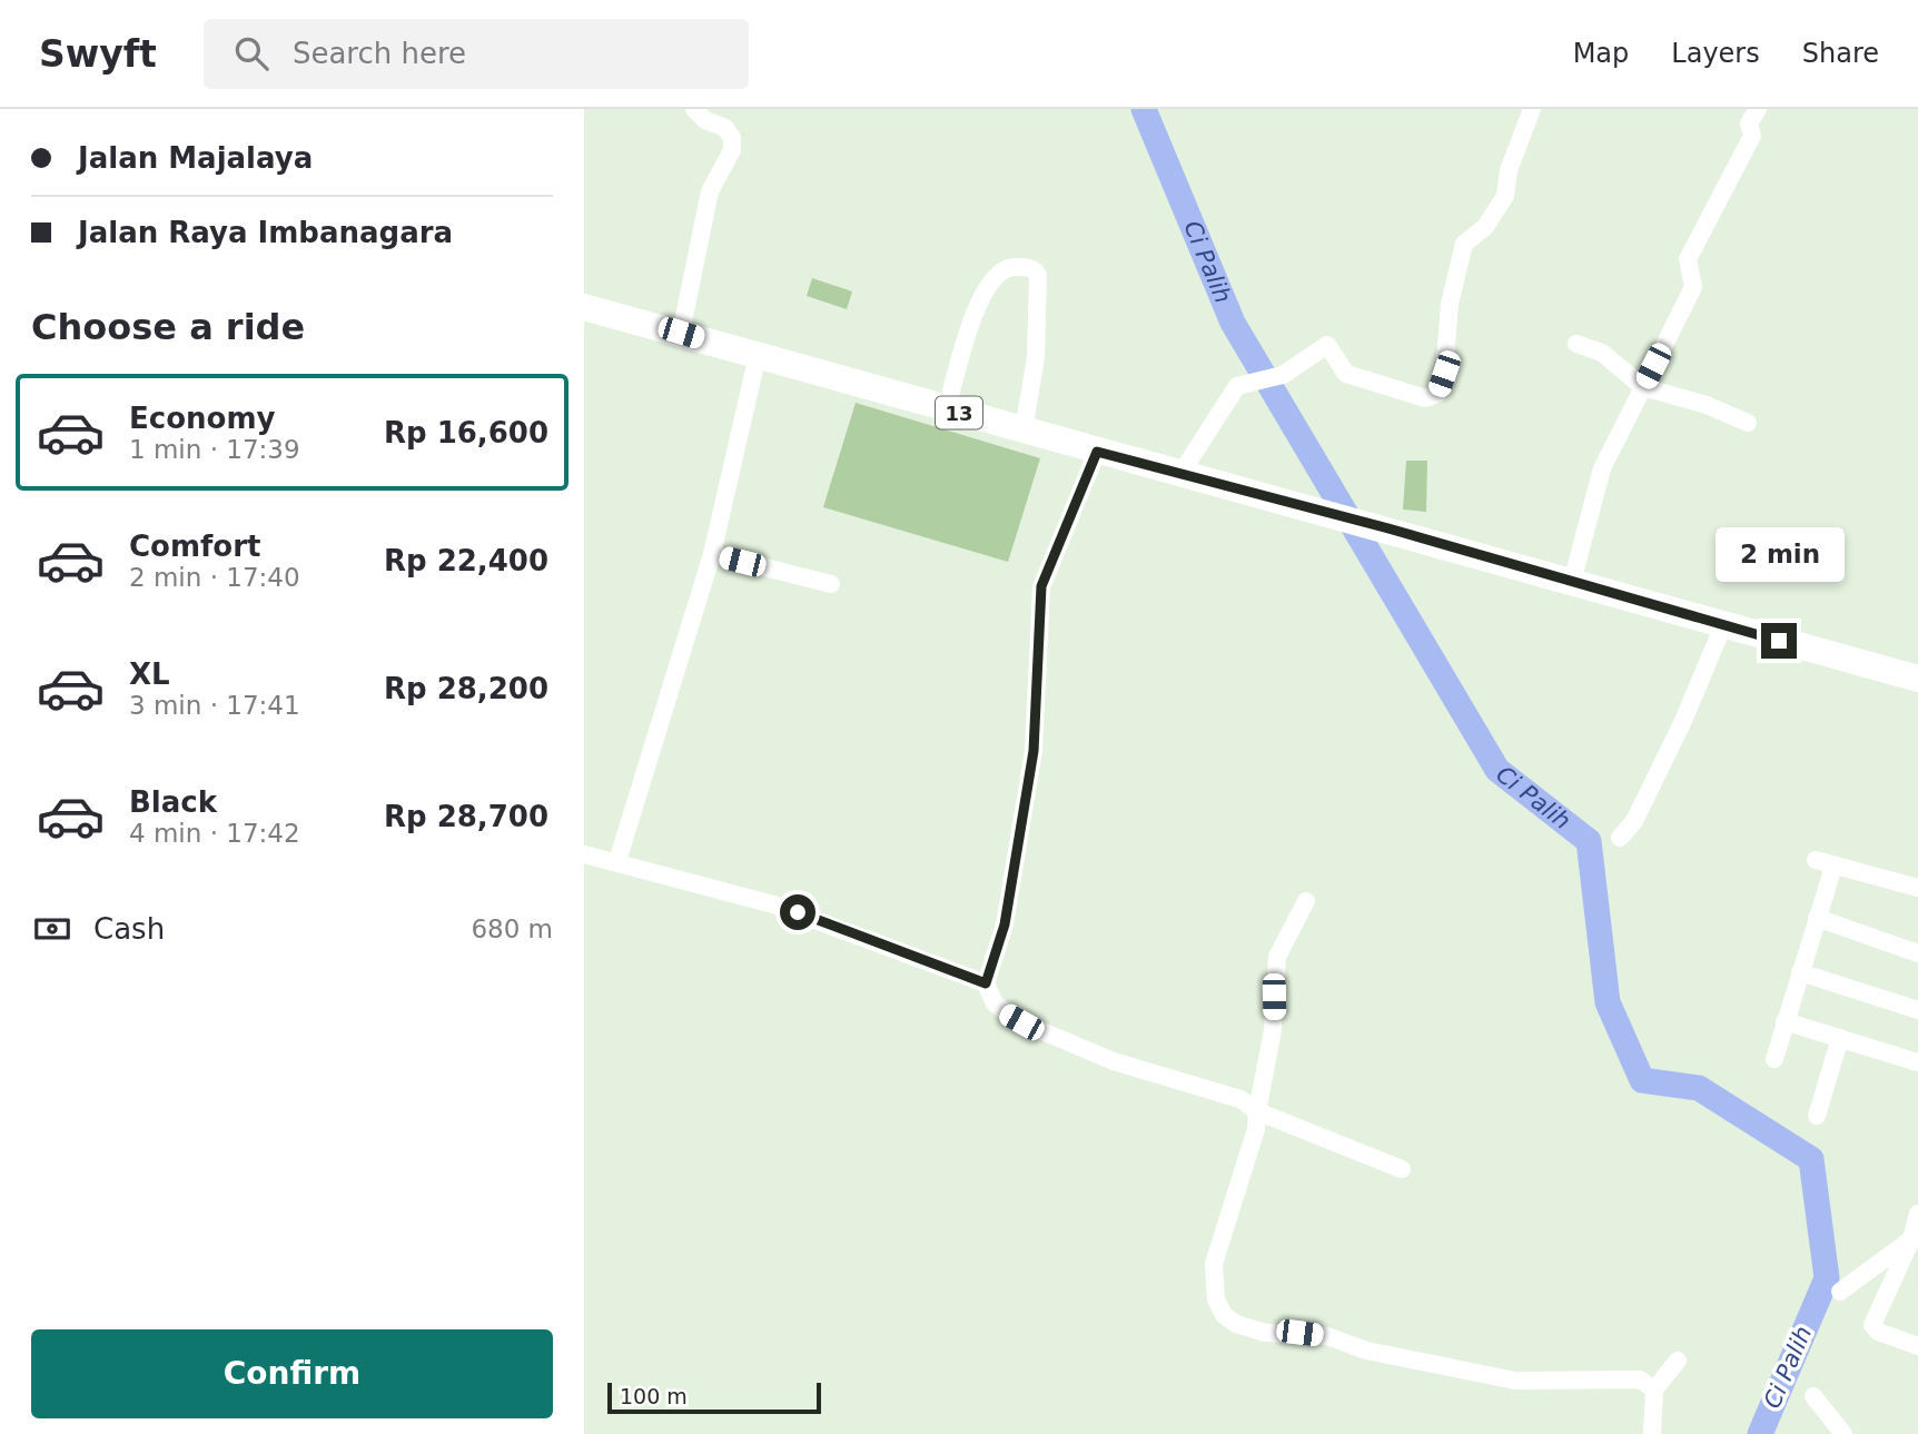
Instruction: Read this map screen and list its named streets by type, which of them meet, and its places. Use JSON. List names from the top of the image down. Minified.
{"streets":{"highway":["13"]},"water":["Ci Palih"],"scale_bar":"100 m","page":{"header":"Swyft","search":"Search here","nav":["Map","Layers","Share"],"banner":["Jalan Majalaya","Jalan Raya Imbanagara"],"heading":"Choose a ride","list":[{"name":"Economy","note":"1 min · 17:39","value":"Rp 16,600"},{"name":"Comfort","note":"2 min · 17:40","value":"Rp 22,400"},{"name":"XL","note":"3 min · 17:41","value":"Rp 28,200"},{"name":"Black","note":"4 min · 17:42","value":"Rp 28,700"}],"bubble":"2 min","pay":["Cash","680 m"],"buttons":"Confirm","scale":"100 m"}}
